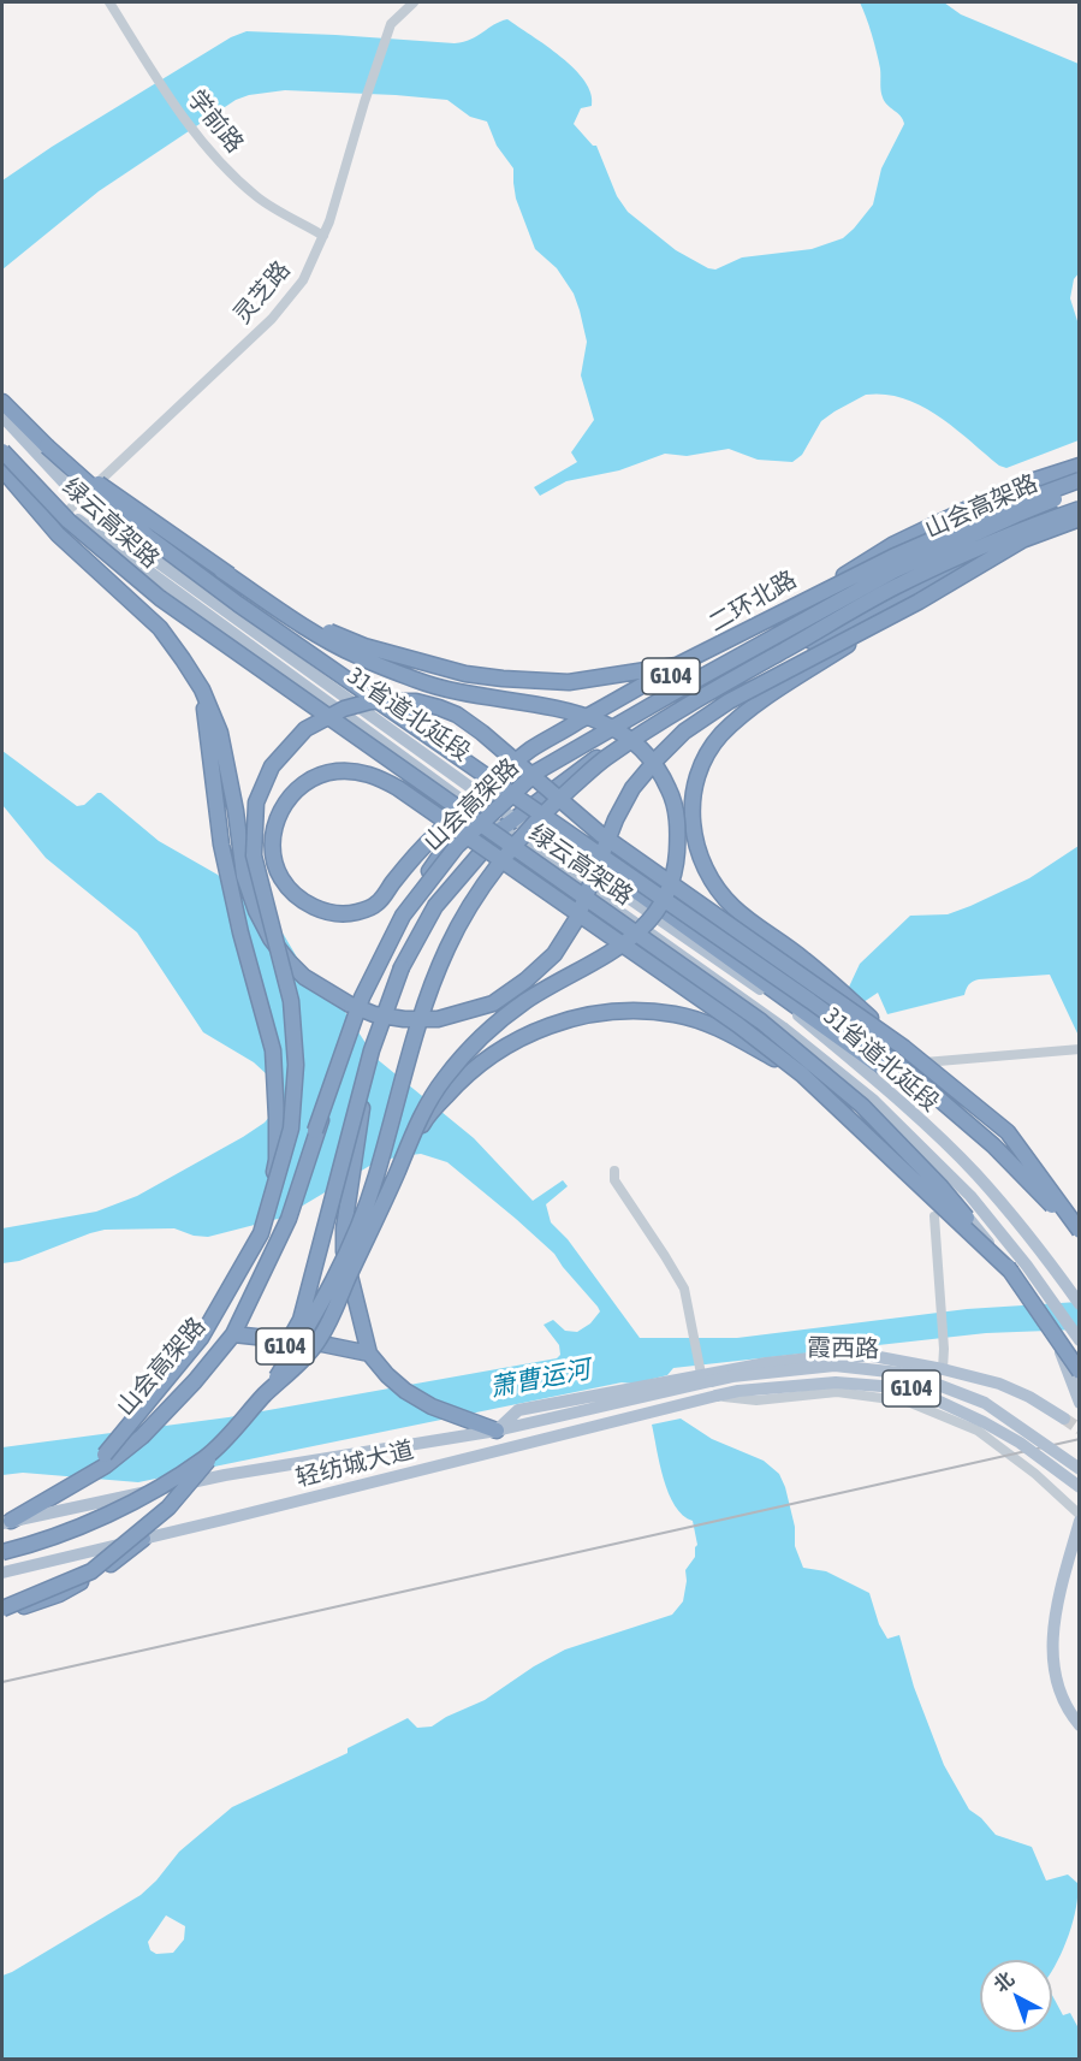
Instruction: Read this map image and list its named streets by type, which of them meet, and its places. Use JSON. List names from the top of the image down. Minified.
{"streets":{"highway":["山会高架路","绿云高架路","二环北路","G104"],"main road":["31省道北延段","霞西路","轻纺城大道"],"street":["学前路","灵芝路"]},"crossings":[["学前路","灵芝路"],["灵芝路","31省道北延段"],["山会高架路","G104"],["二环北路","G104"],["二环北路","31省道北延段"],["G104","31省道北延段"],["霞西路","轻纺城大道"]],"water":["萧曹运河"],"north":"top left"}
